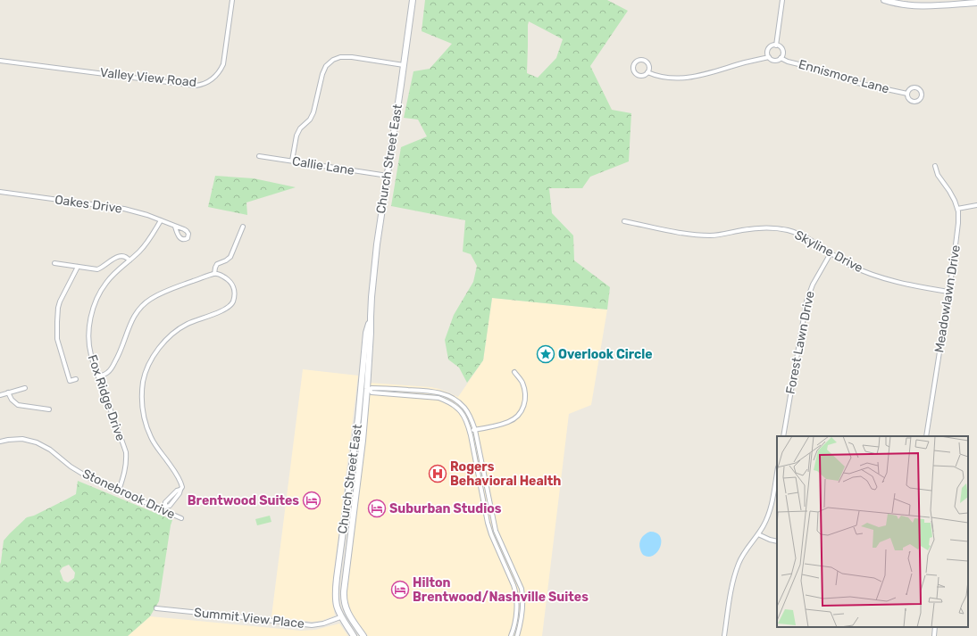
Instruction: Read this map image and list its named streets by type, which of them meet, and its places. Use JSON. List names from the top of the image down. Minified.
{"streets":{"main road":["Church Street East"],"street":["Ennismore Lane","Valley View Road","Callie Lane","Oakes Drive","Skyline Drive","Meadowlawn Drive","Forest Lawn Drive","Fox Ridge Drive","Stonebrook Drive","Summit View Place"]},"crossings":[["Church Street East","Callie Lane"],["Church Street East","Summit View Place"],["Oakes Drive","Fox Ridge Drive"],["Skyline Drive","Meadowlawn Drive"],["Skyline Drive","Forest Lawn Drive"],["Fox Ridge Drive","Stonebrook Drive"]],"places":{"place":["Overlook Circle"],"hospital":["Rogers Behavioral Health"],"hotel":["Brentwood Suites","Suburban Studios","Hilton Brentwood/Nashville Suites"]}}
